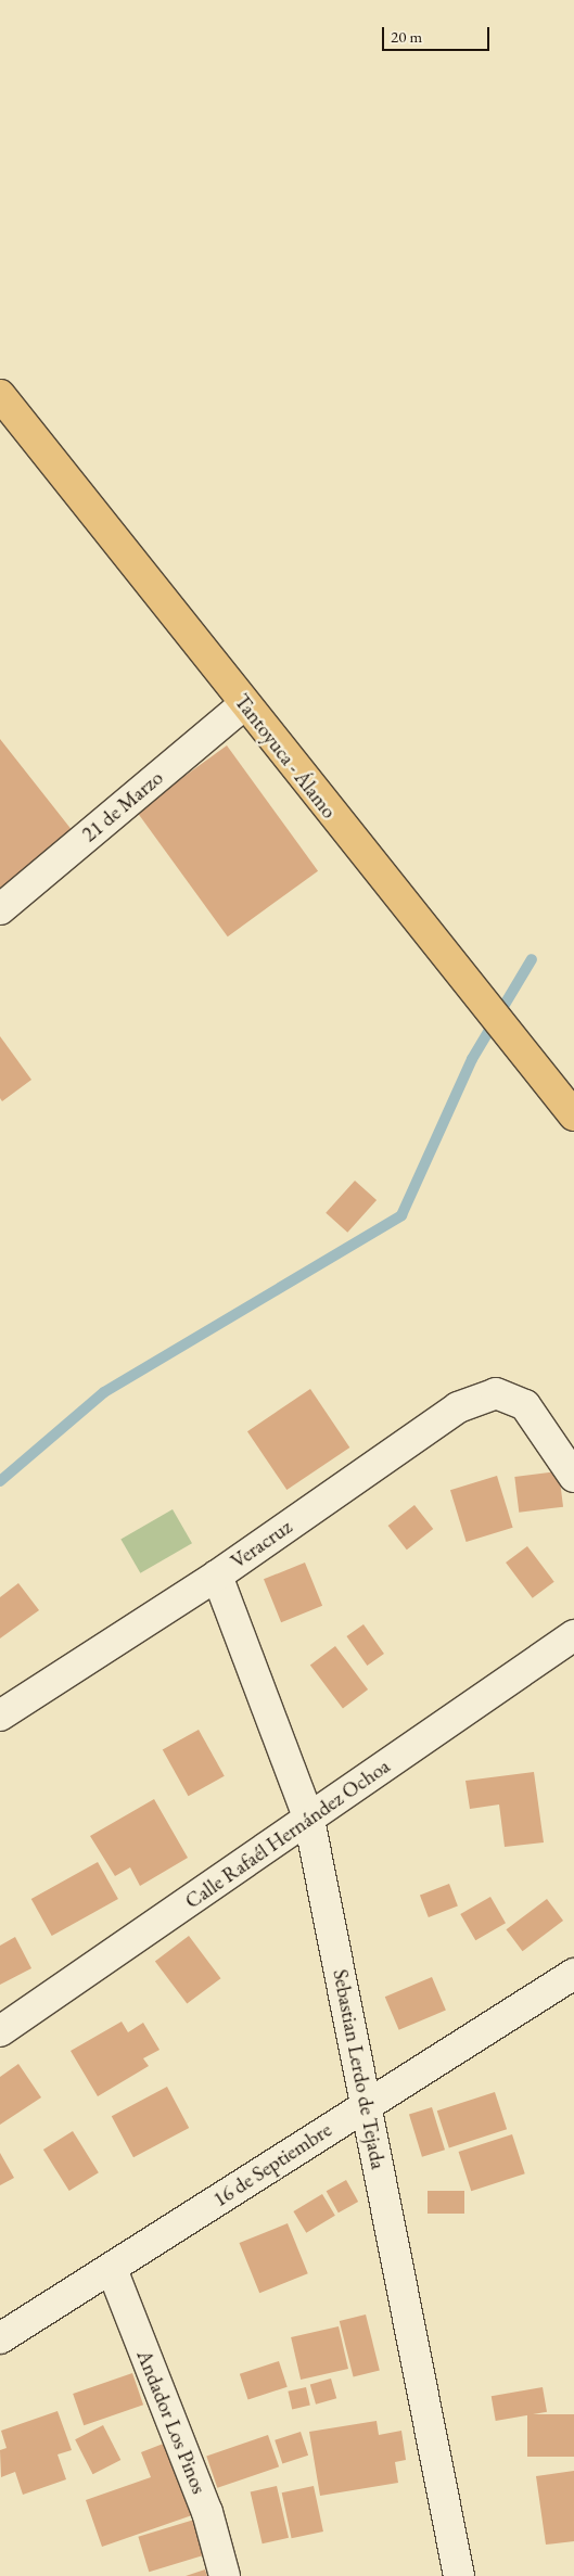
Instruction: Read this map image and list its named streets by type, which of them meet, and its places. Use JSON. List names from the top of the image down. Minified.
{"streets":{"main road":["Tantoyuca - Álamo"],"street":["21 de Marzo","Veracruz","Calle Rafaél Hernández Ochoa","Sebastian Lerdo de Tejada","16 de Septiembre","Andador Los Pinos"]},"crossings":[["Tantoyuca - Álamo","21 de Marzo"],["Veracruz","Sebastian Lerdo de Tejada"],["Calle Rafaél Hernández Ochoa","Sebastian Lerdo de Tejada"],["Sebastian Lerdo de Tejada","16 de Septiembre"],["16 de Septiembre","Andador Los Pinos"]],"scale_bar":"20 m"}
